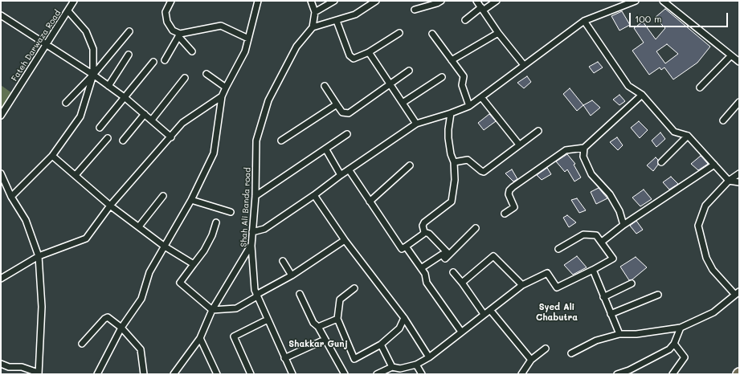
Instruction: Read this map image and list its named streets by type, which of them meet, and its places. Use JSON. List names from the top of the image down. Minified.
{"streets":{"street":["Fateh Darwaza Road","Shah Ali Banda road"]},"districts":["Syed Ali Chabutra","Shakkar Gunj"],"scale_bar":"100 m"}
